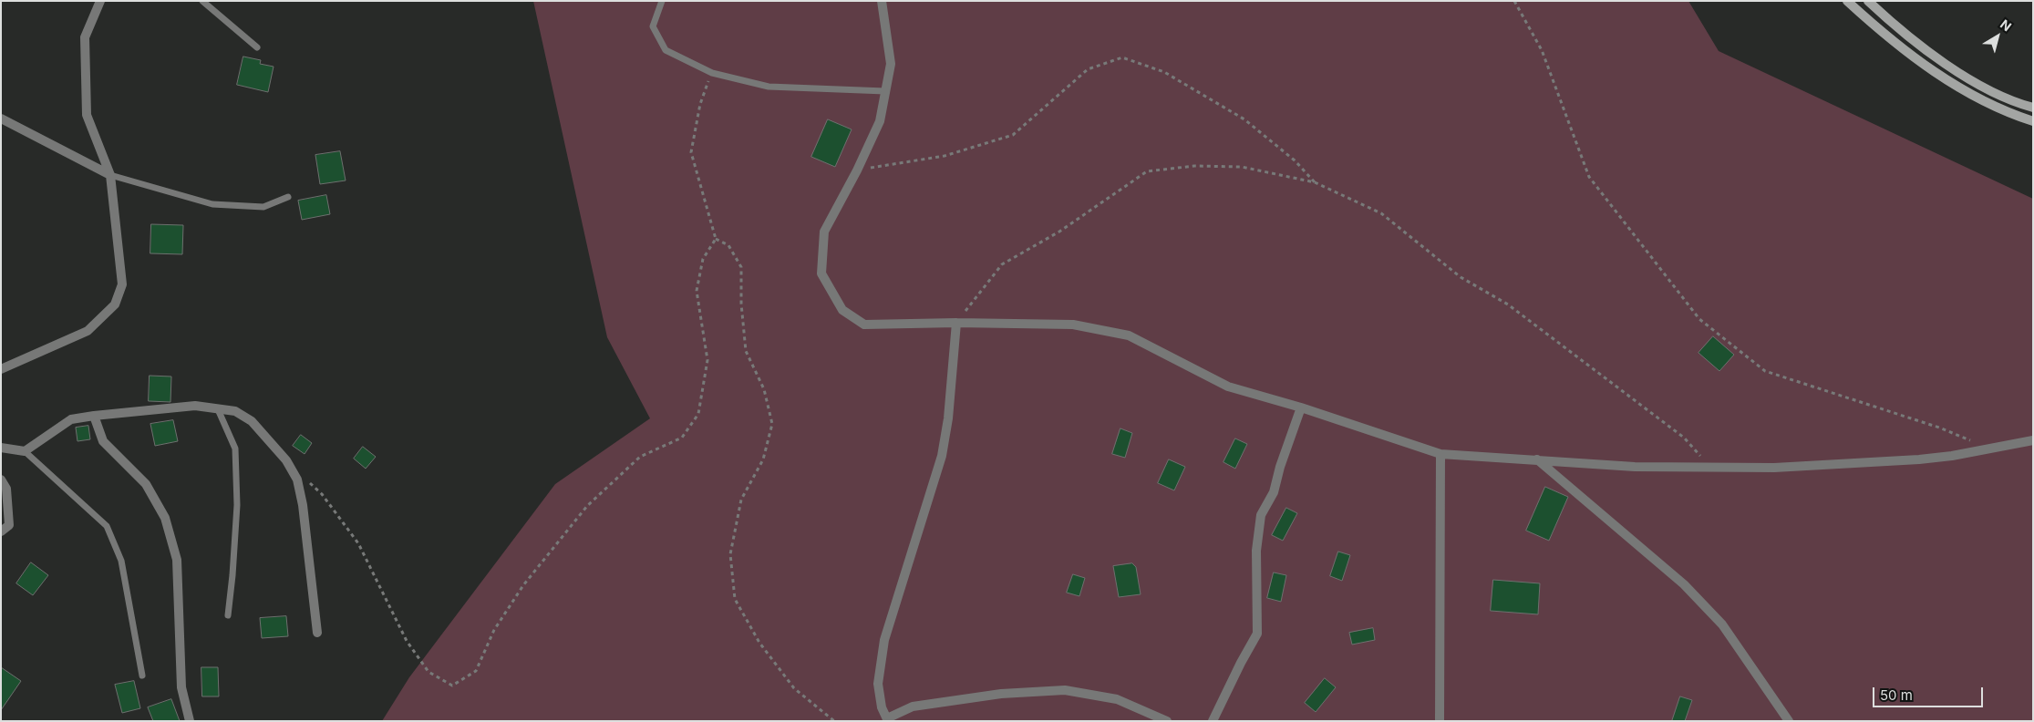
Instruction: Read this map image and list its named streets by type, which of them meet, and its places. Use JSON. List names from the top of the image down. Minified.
{"scale_bar":"50 m","north":"top right"}
